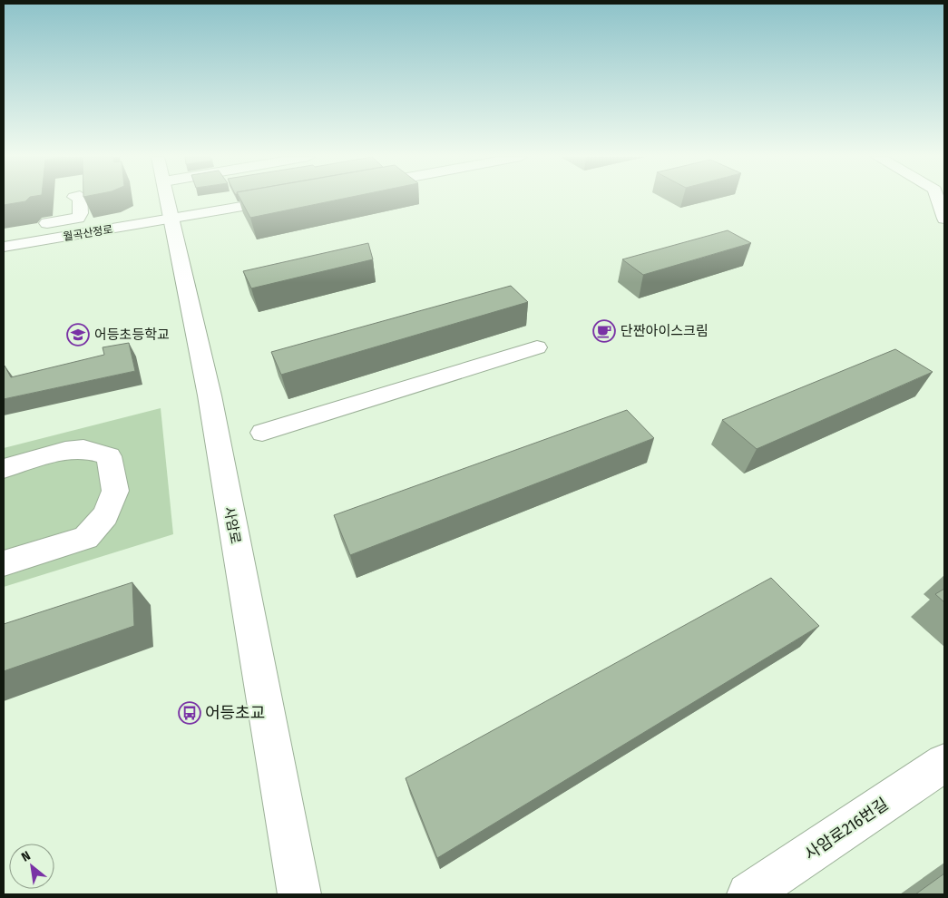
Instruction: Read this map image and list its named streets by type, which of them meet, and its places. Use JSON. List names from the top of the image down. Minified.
{"streets":{"street":["월곡산정로","사암로","사암로216번길"]},"crossings":[["월곡산정로","사암로"]],"places":{"cafe":["단짠아이스크림"],"school or university":["어등초등학교"],"bus stop":["어등초교"]},"north":"top left"}
